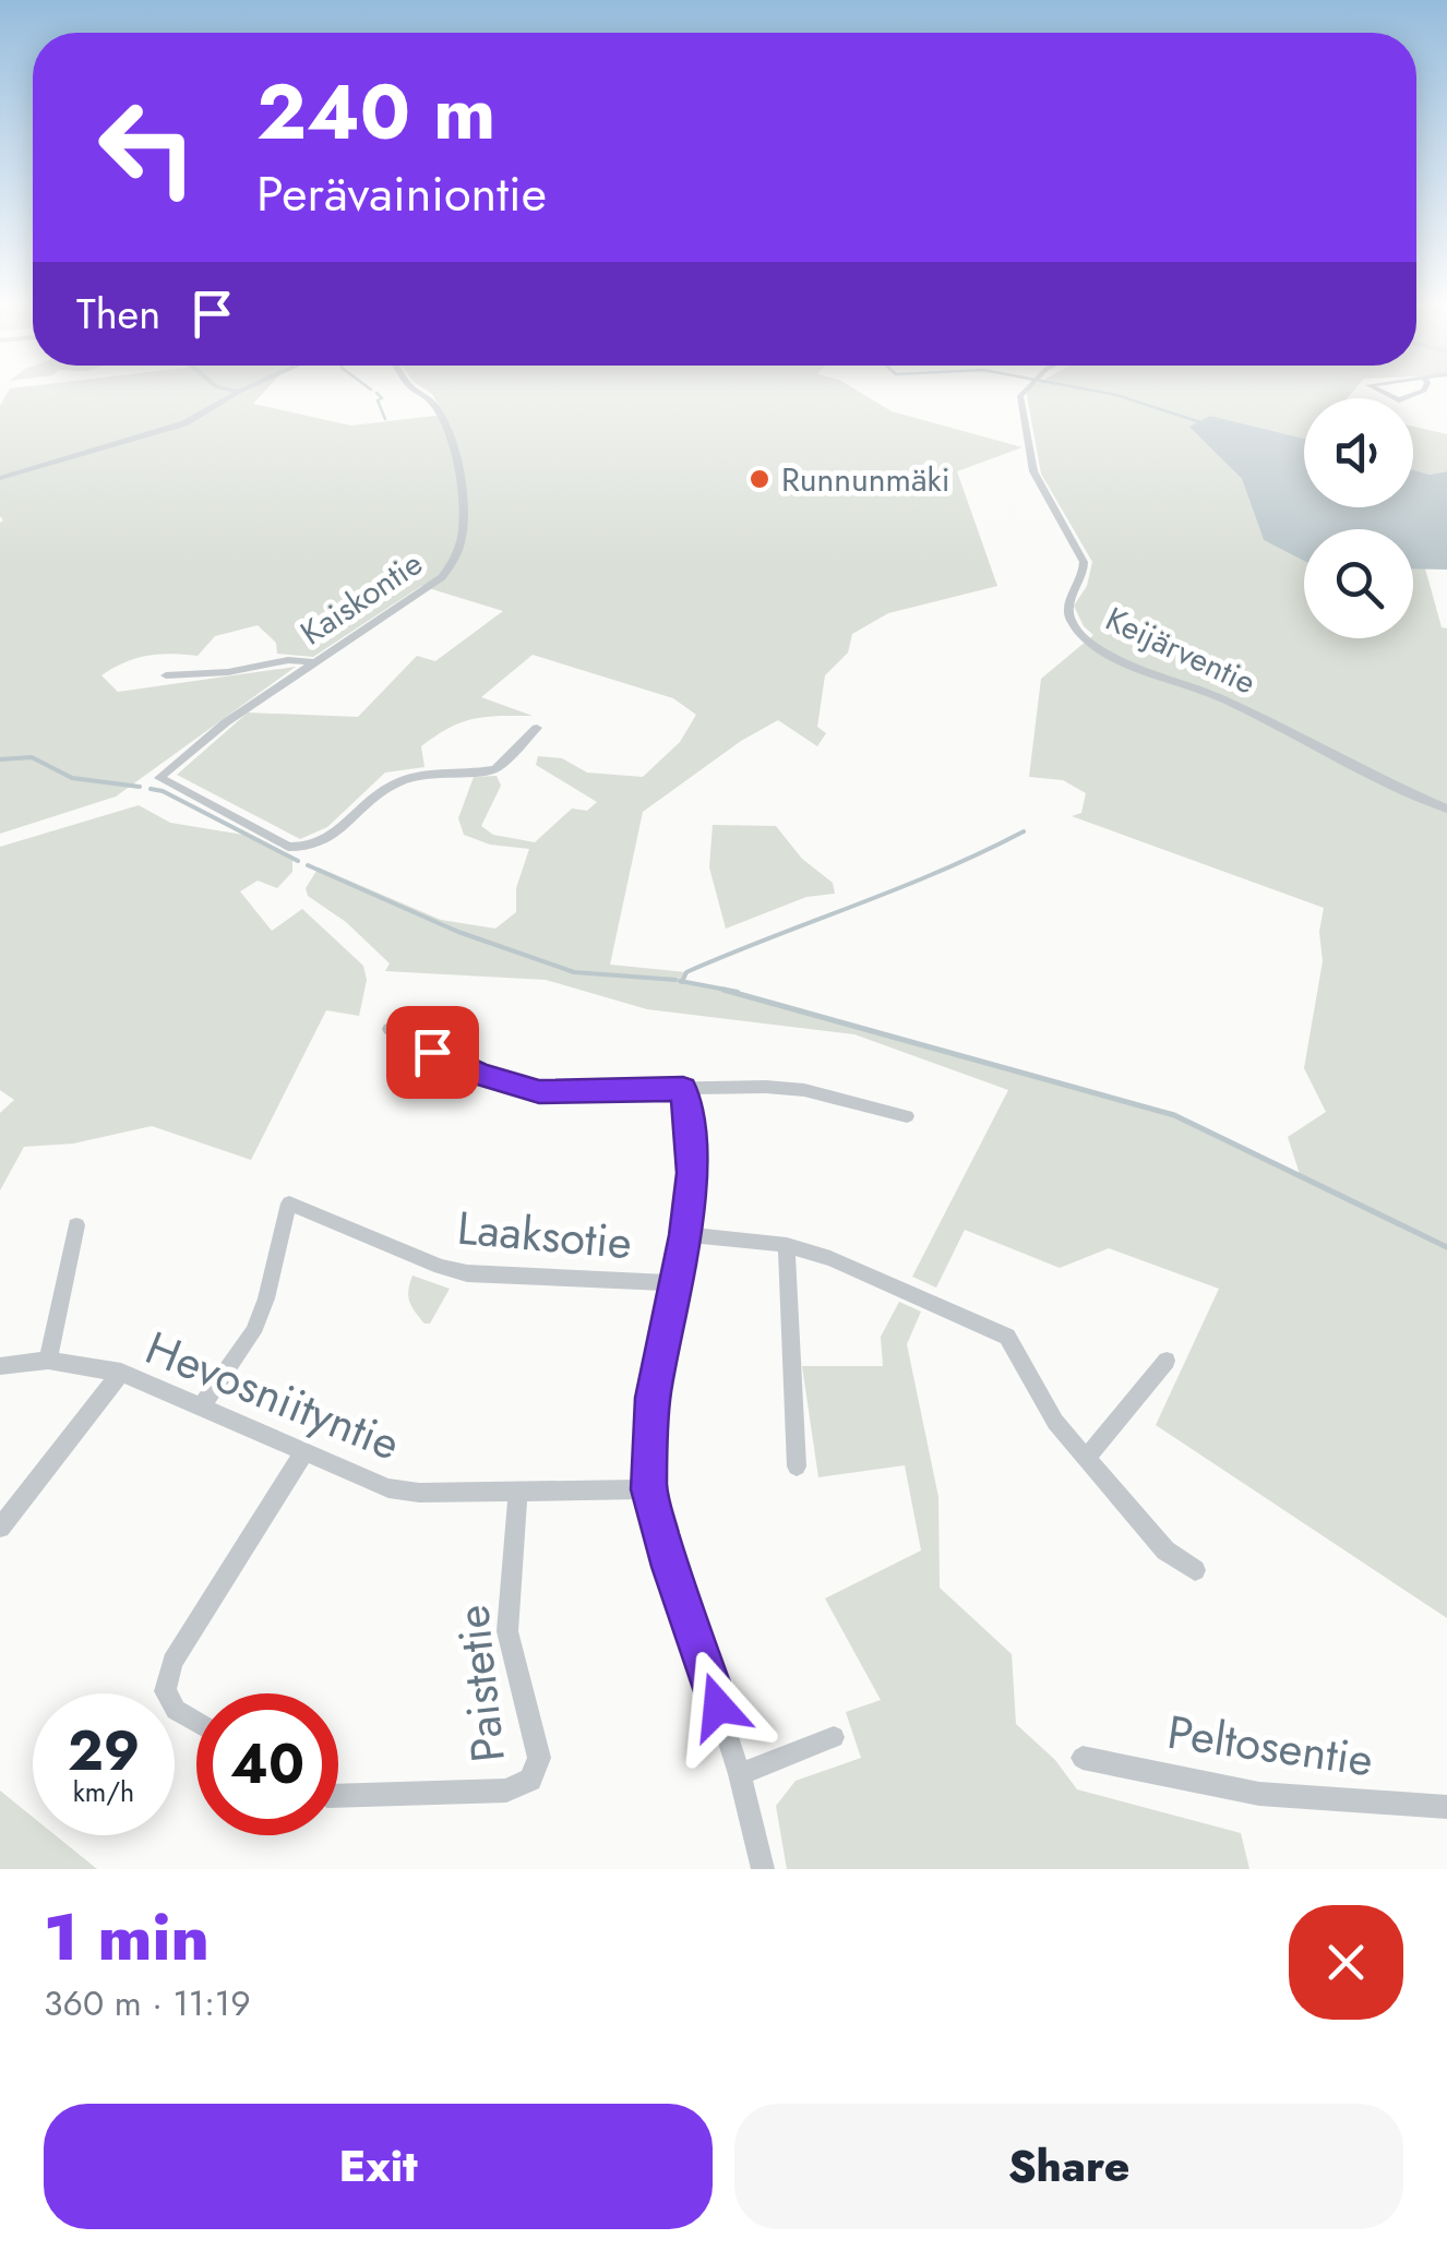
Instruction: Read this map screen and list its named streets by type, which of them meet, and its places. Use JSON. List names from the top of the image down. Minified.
{"streets":{"street":["Kaiskontie","Keijärventie","Laaksotie","Hevosniityntie","Paistetie","Peltosentie"]},"crossings":[["Laaksotie","Hevosniityntie"],["Hevosniityntie","Paistetie"]],"places":["Runnunmäki"],"page":{"turn":["240 m","Perävainiontie"],"then":"Then","speed":"29 km/h","limit":"40","heading":["1 min","360 m · 11:19"],"buttons":["Exit","Share"]}}
